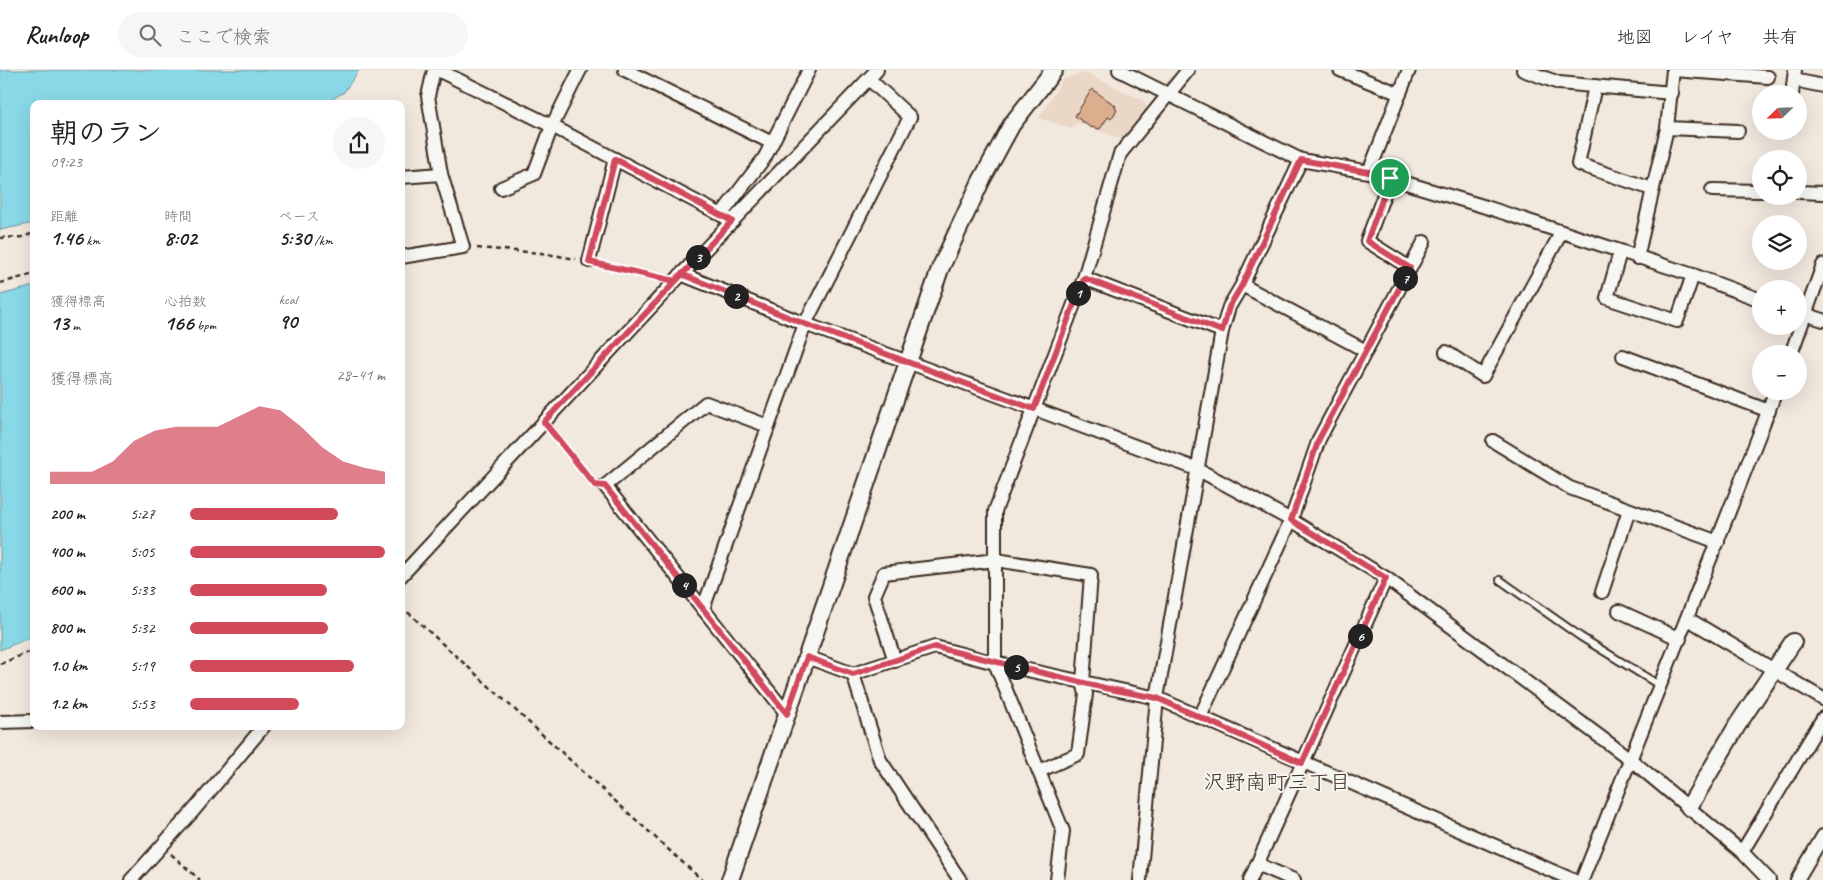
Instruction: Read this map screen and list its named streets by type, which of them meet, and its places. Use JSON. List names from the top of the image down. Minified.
{"districts":["沢野南町三丁目"],"north":"bottom left","page":{"header":"Runloop","search":"ここで検索","nav":["地図","レイヤ","共有"],"map_buttons":["+","−"],"heading":["朝のラン","09:23"],"stats":[["距離","1.46 km"],["時間","8:02"],["ペース","5:30 /km"],["獲得標高","13 m"],["心拍数","166 bpm"],["kcal","90"]],"pins":["3","7","1","2","4","6","5"],"chart":["獲得標高","28–41 m"],"list":[{"name":"200 m","note":"5:27"},{"name":"400 m","note":"5:05"},{"name":"600 m","note":"5:33"},{"name":"800 m","note":"5:32"},{"name":"1.0 km","note":"5:19"},{"name":"1.2 km","note":"5:53"}]}}
